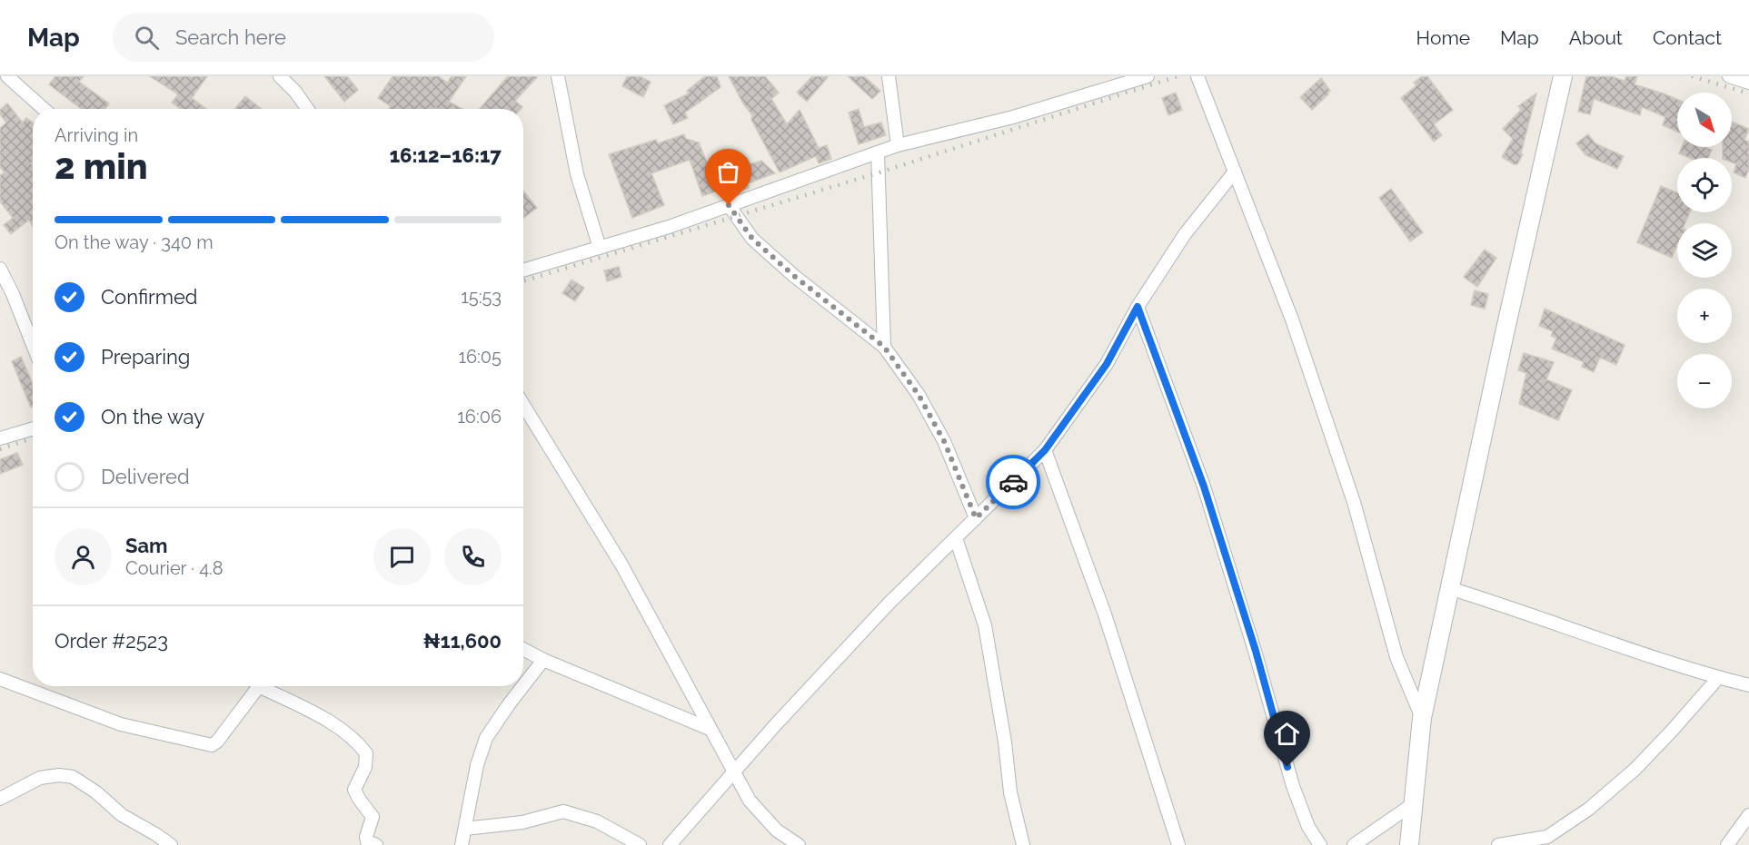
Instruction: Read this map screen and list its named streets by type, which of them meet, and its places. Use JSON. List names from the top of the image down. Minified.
{"north":"bottom right","page":{"header":"Map","search":"Search here","nav":["Home","Map","About","Contact"],"map_buttons":["+","−"],"heading":["2 min","Arriving in","16:12–16:17"],"panel":["Sam","Courier · 4.8","Order #2523","₦11,600"],"bar":"On the way · 340 m","list":[["Confirmed","15:53"],["Preparing","16:05"],["On the way","16:06"],"Delivered"]}}
